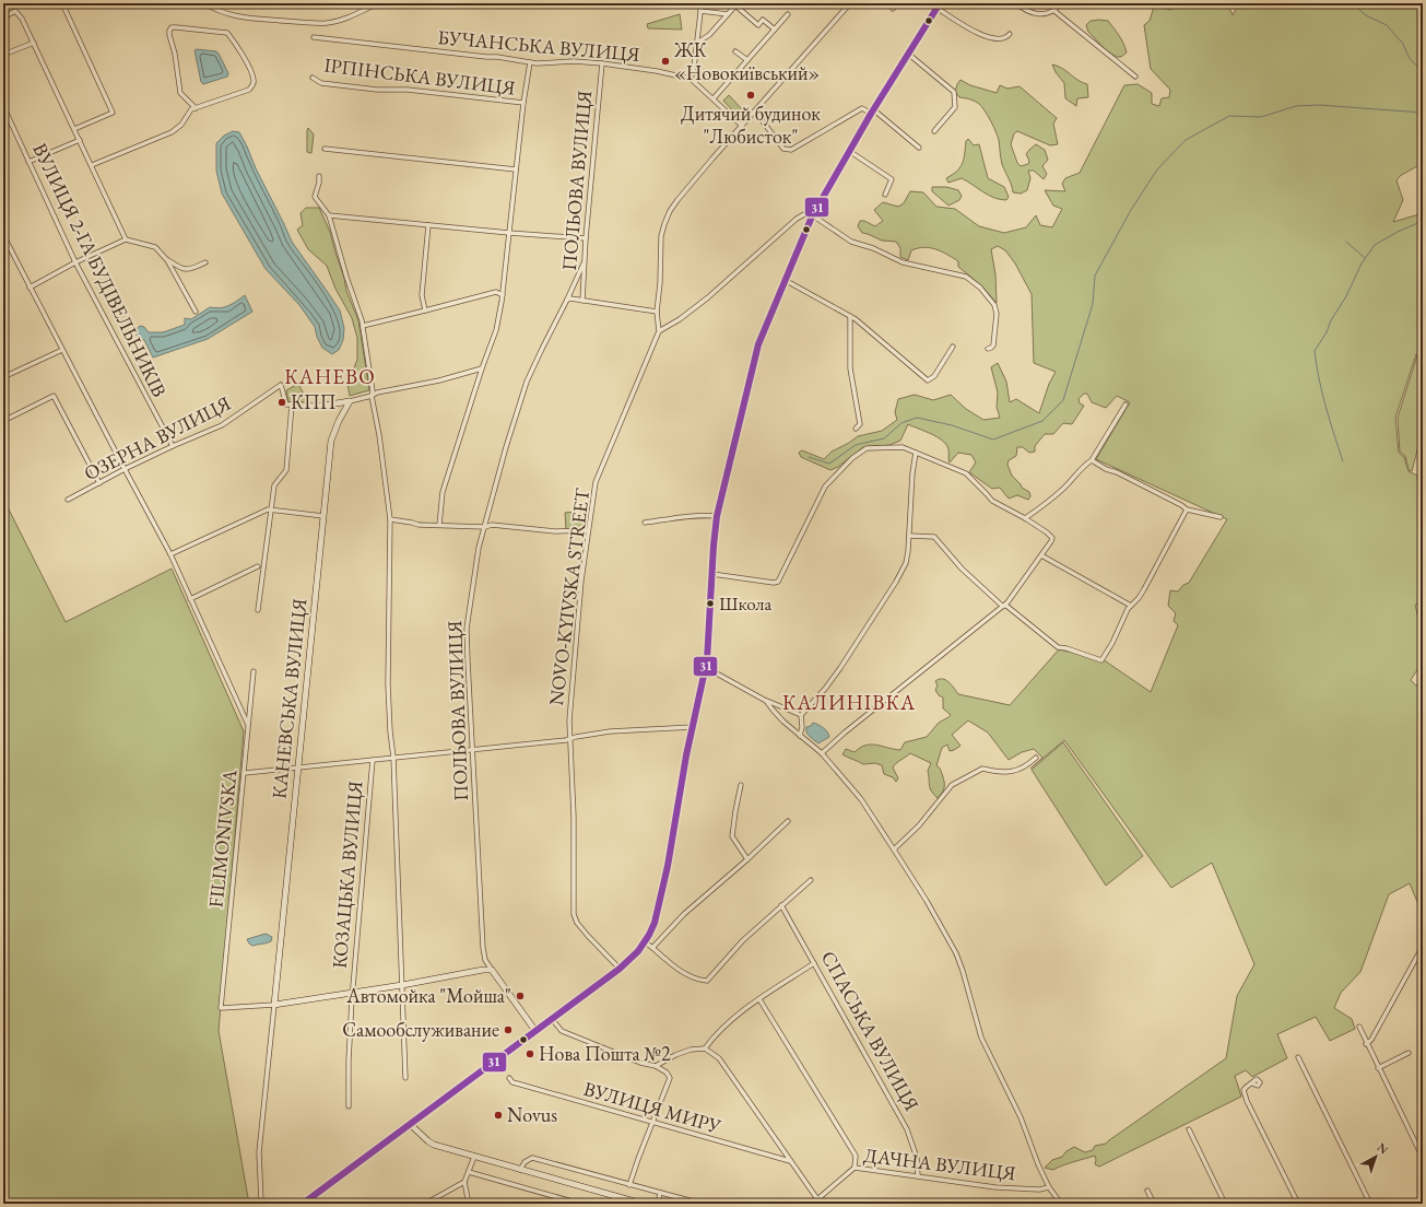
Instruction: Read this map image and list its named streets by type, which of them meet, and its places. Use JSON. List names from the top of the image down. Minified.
{"streets":{"street":["БУЧАНСЬКА ВУЛИЦЯ","ІРПІНСЬКА ВУЛИЦЯ","ПОЛЬОВА ВУЛИЦЯ","ВУЛИЦЯ 2-ГА БУДІВЕЛЬНИКІВ","ОЗЕРНА ВУЛИЦЯ","NOVO-KYIVSKA STREET","КАНЕВСЬКА ВУЛИЦЯ","FILIMONIVSKA","КОЗАЦЬКА ВУЛИЦЯ","СПАСЬКА ВУЛИЦЯ","ВУЛИЦЯ МИРУ","ДАЧНА ВУЛИЦЯ"]},"crossings":[["БУЧАНСЬКА ВУЛИЦЯ","ПОЛЬОВА ВУЛИЦЯ"],["БУЧАНСЬКА ВУЛИЦЯ","NOVO-KYIVSKA STREET"],["ПОЛЬОВА ВУЛИЦЯ","NOVO-KYIVSKA STREET"],["ПОЛЬОВА ВУЛИЦЯ","КОЗАЦЬКА ВУЛИЦЯ"],["ВУЛИЦЯ 2-ГА БУДІВЕЛЬНИКІВ","ОЗЕРНА ВУЛИЦЯ"],["КАНЕВСЬКА ВУЛИЦЯ","КОЗАЦЬКА ВУЛИЦЯ"],["FILIMONIVSKA","КОЗАЦЬКА ВУЛИЦЯ"],["СПАСЬКА ВУЛИЦЯ","ДАЧНА ВУЛИЦЯ"]],"districts":["КАНЕВО","КАЛИНІВКА"],"places":["ЖК «Новокиївський»","Дитячий будинок \"Любисток\"","КПП","Школа","Автомойка \"Мойша\"","Самообслуживание","Нова Пошта №2","Novus"],"lines":["transit line 31"],"north":"top right"}
